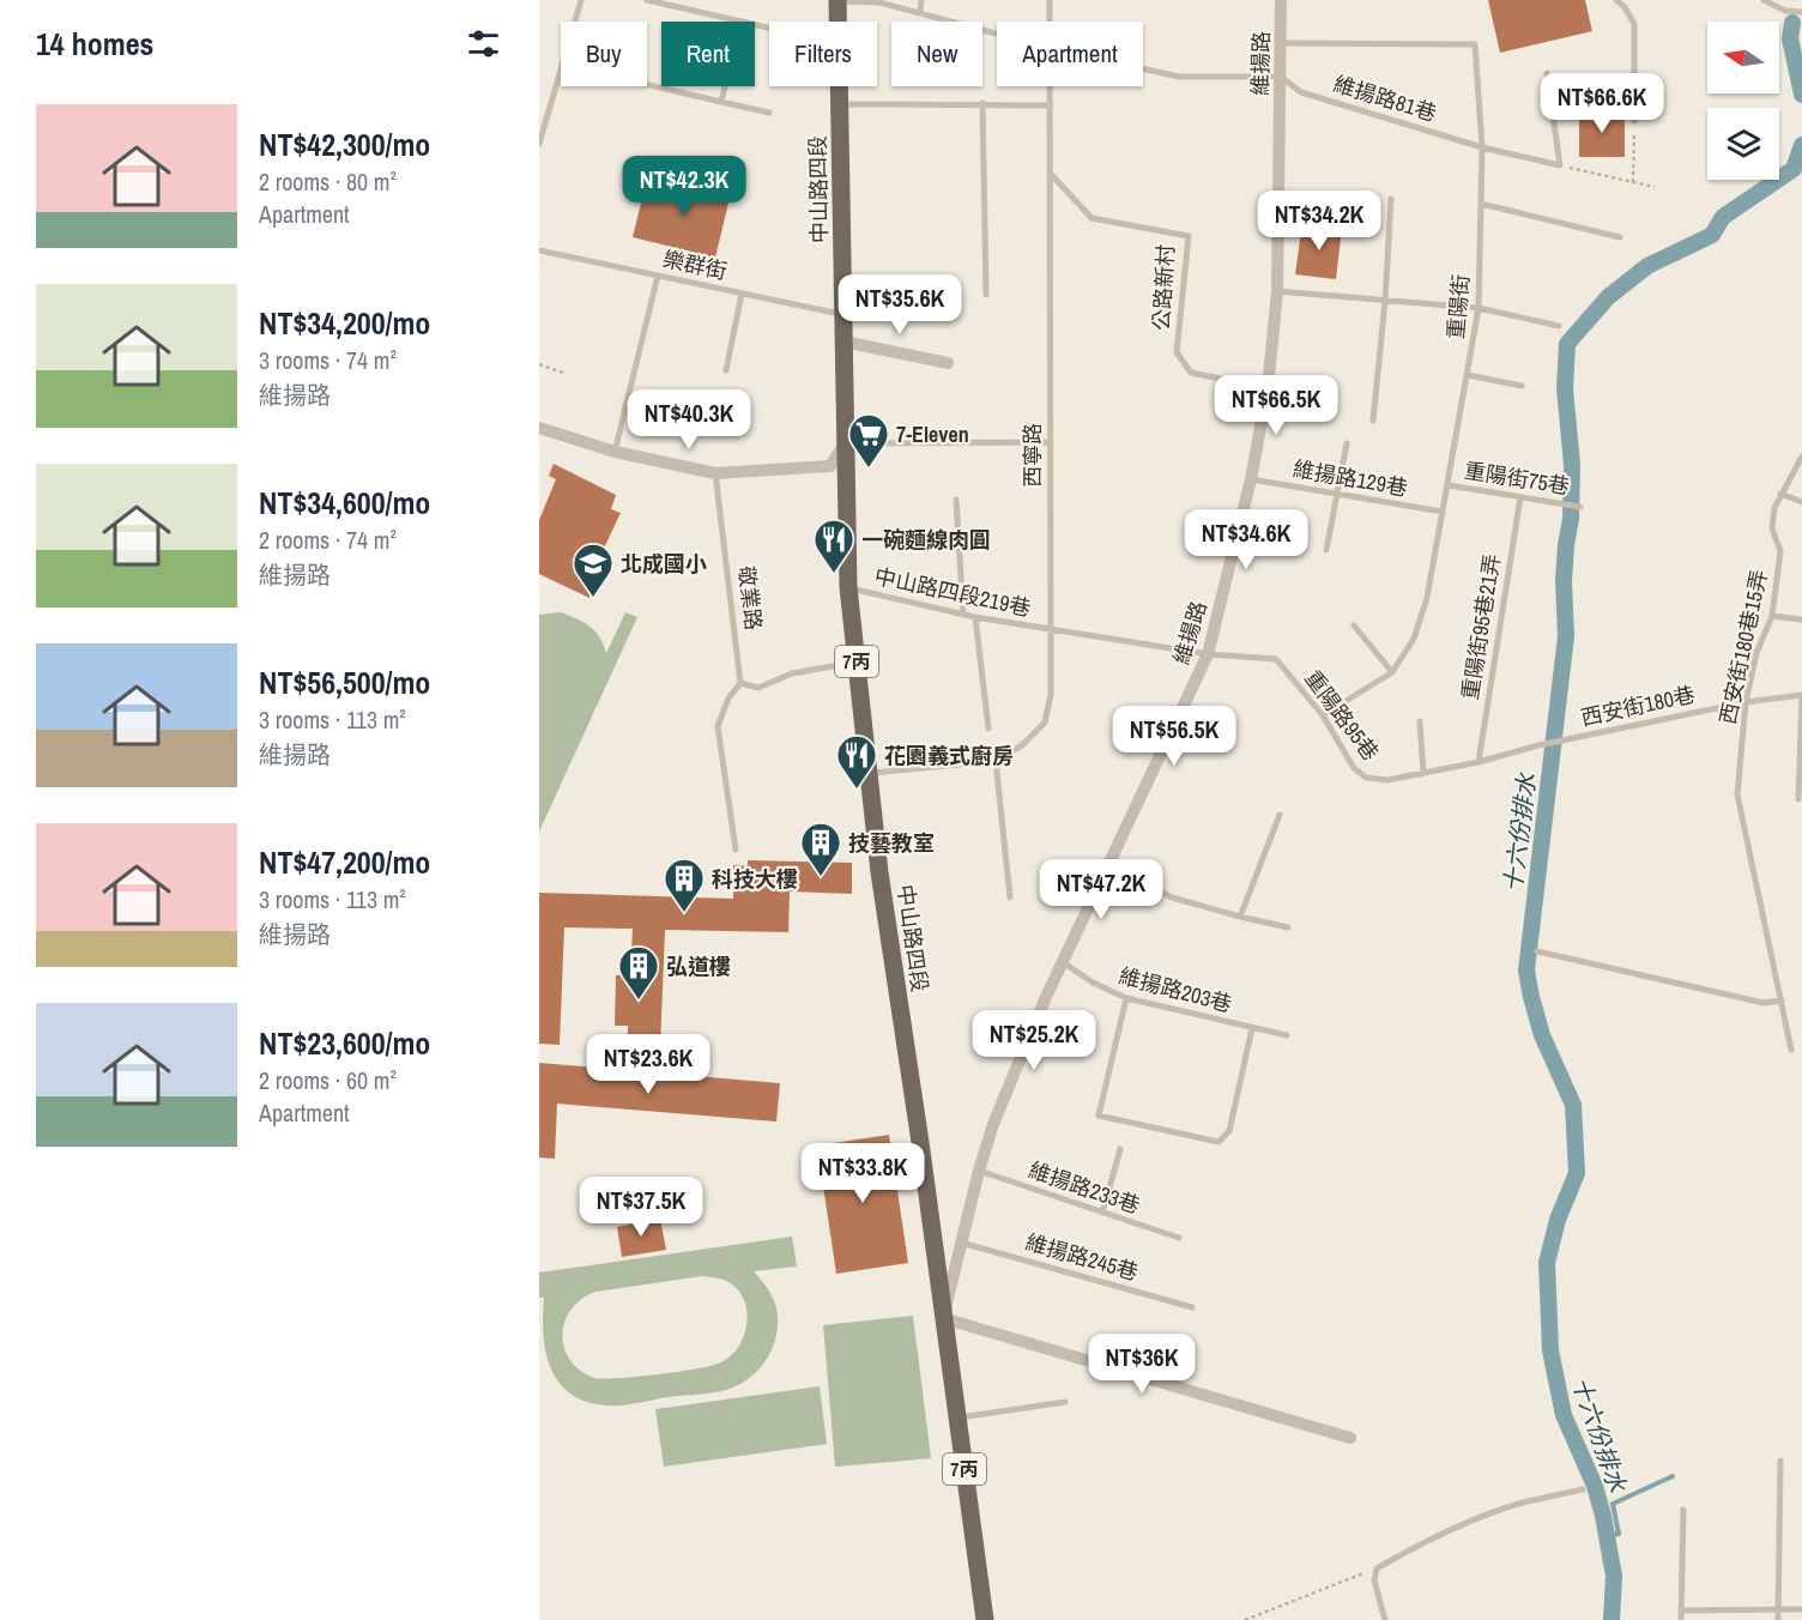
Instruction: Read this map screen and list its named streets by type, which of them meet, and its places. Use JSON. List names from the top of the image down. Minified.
{"streets":{"main road":["中山路四段","7丙"],"street":["維揚路"],"lane":["維揚路81巷","樂群街","公路新村","重陽街","西寧路","維揚路129巷","重陽街75巷","中山路四段219巷","敬業路","重陽街95巷21弄","西安街180巷15弄","西安街180巷","重陽路95巷","維揚路203巷","維揚路233巷","維揚路245巷"]},"crossings":[["維揚路","維揚路81巷"],["維揚路","中山路四段"],["維揚路","公路新村"],["維揚路","重陽街"],["維揚路","維揚路129巷"],["維揚路","中山路四段219巷"],["維揚路","重陽路95巷"],["維揚路","維揚路203巷"],["維揚路","維揚路233巷"],["維揚路","維揚路245巷"],["維揚路81巷","重陽街"],["中山路四段","樂群街"],["中山路四段","西寧路"],["中山路四段","中山路四段219巷"],["公路新村","西寧路"],["重陽街","維揚路129巷"],["重陽街","重陽街75巷"],["重陽街","重陽路95巷"],["西寧路","中山路四段219巷"],["重陽街75巷","重陽街95巷21弄"],["中山路四段219巷","重陽路95巷"],["重陽街95巷21弄","重陽路95巷"],["西安街180巷15弄","西安街180巷"],["西安街180巷","重陽路95巷"]],"water":["十六份排水"],"places":{"supermarket":["7-Eleven"],"restaurant":["一碗麵線肉圓","花園義式廚房"],"school or university":["北成國小"],"building":["技藝教室","科技大樓","弘道樓"]},"north":"left","page":{"heading":"14 homes","chip":["Buy","Rent","Filters","New","Apartment"],"price":["NT$66.6K","NT$42.3K","NT$34.2K","NT$35.6K","NT$66.5K","NT$40.3K","NT$34.6K","NT$56.5K","NT$47.2K","NT$25.2K","NT$23.6K","NT$33.8K","NT$37.5K","NT$36K"],"list":[{"name":"NT$42,300/mo","note":"2 rooms · 80 m² · Apartment"},{"name":"NT$34,200/mo","note":"3 rooms · 74 m² · 維揚路"},{"name":"NT$34,600/mo","note":"2 rooms · 74 m² · 維揚路"},{"name":"NT$56,500/mo","note":"3 rooms · 113 m² · 維揚路"},{"name":"NT$47,200/mo","note":"3 rooms · 113 m² · 維揚路"},{"name":"NT$23,600/mo","note":"2 rooms · 60 m² · Apartment"}]}}
